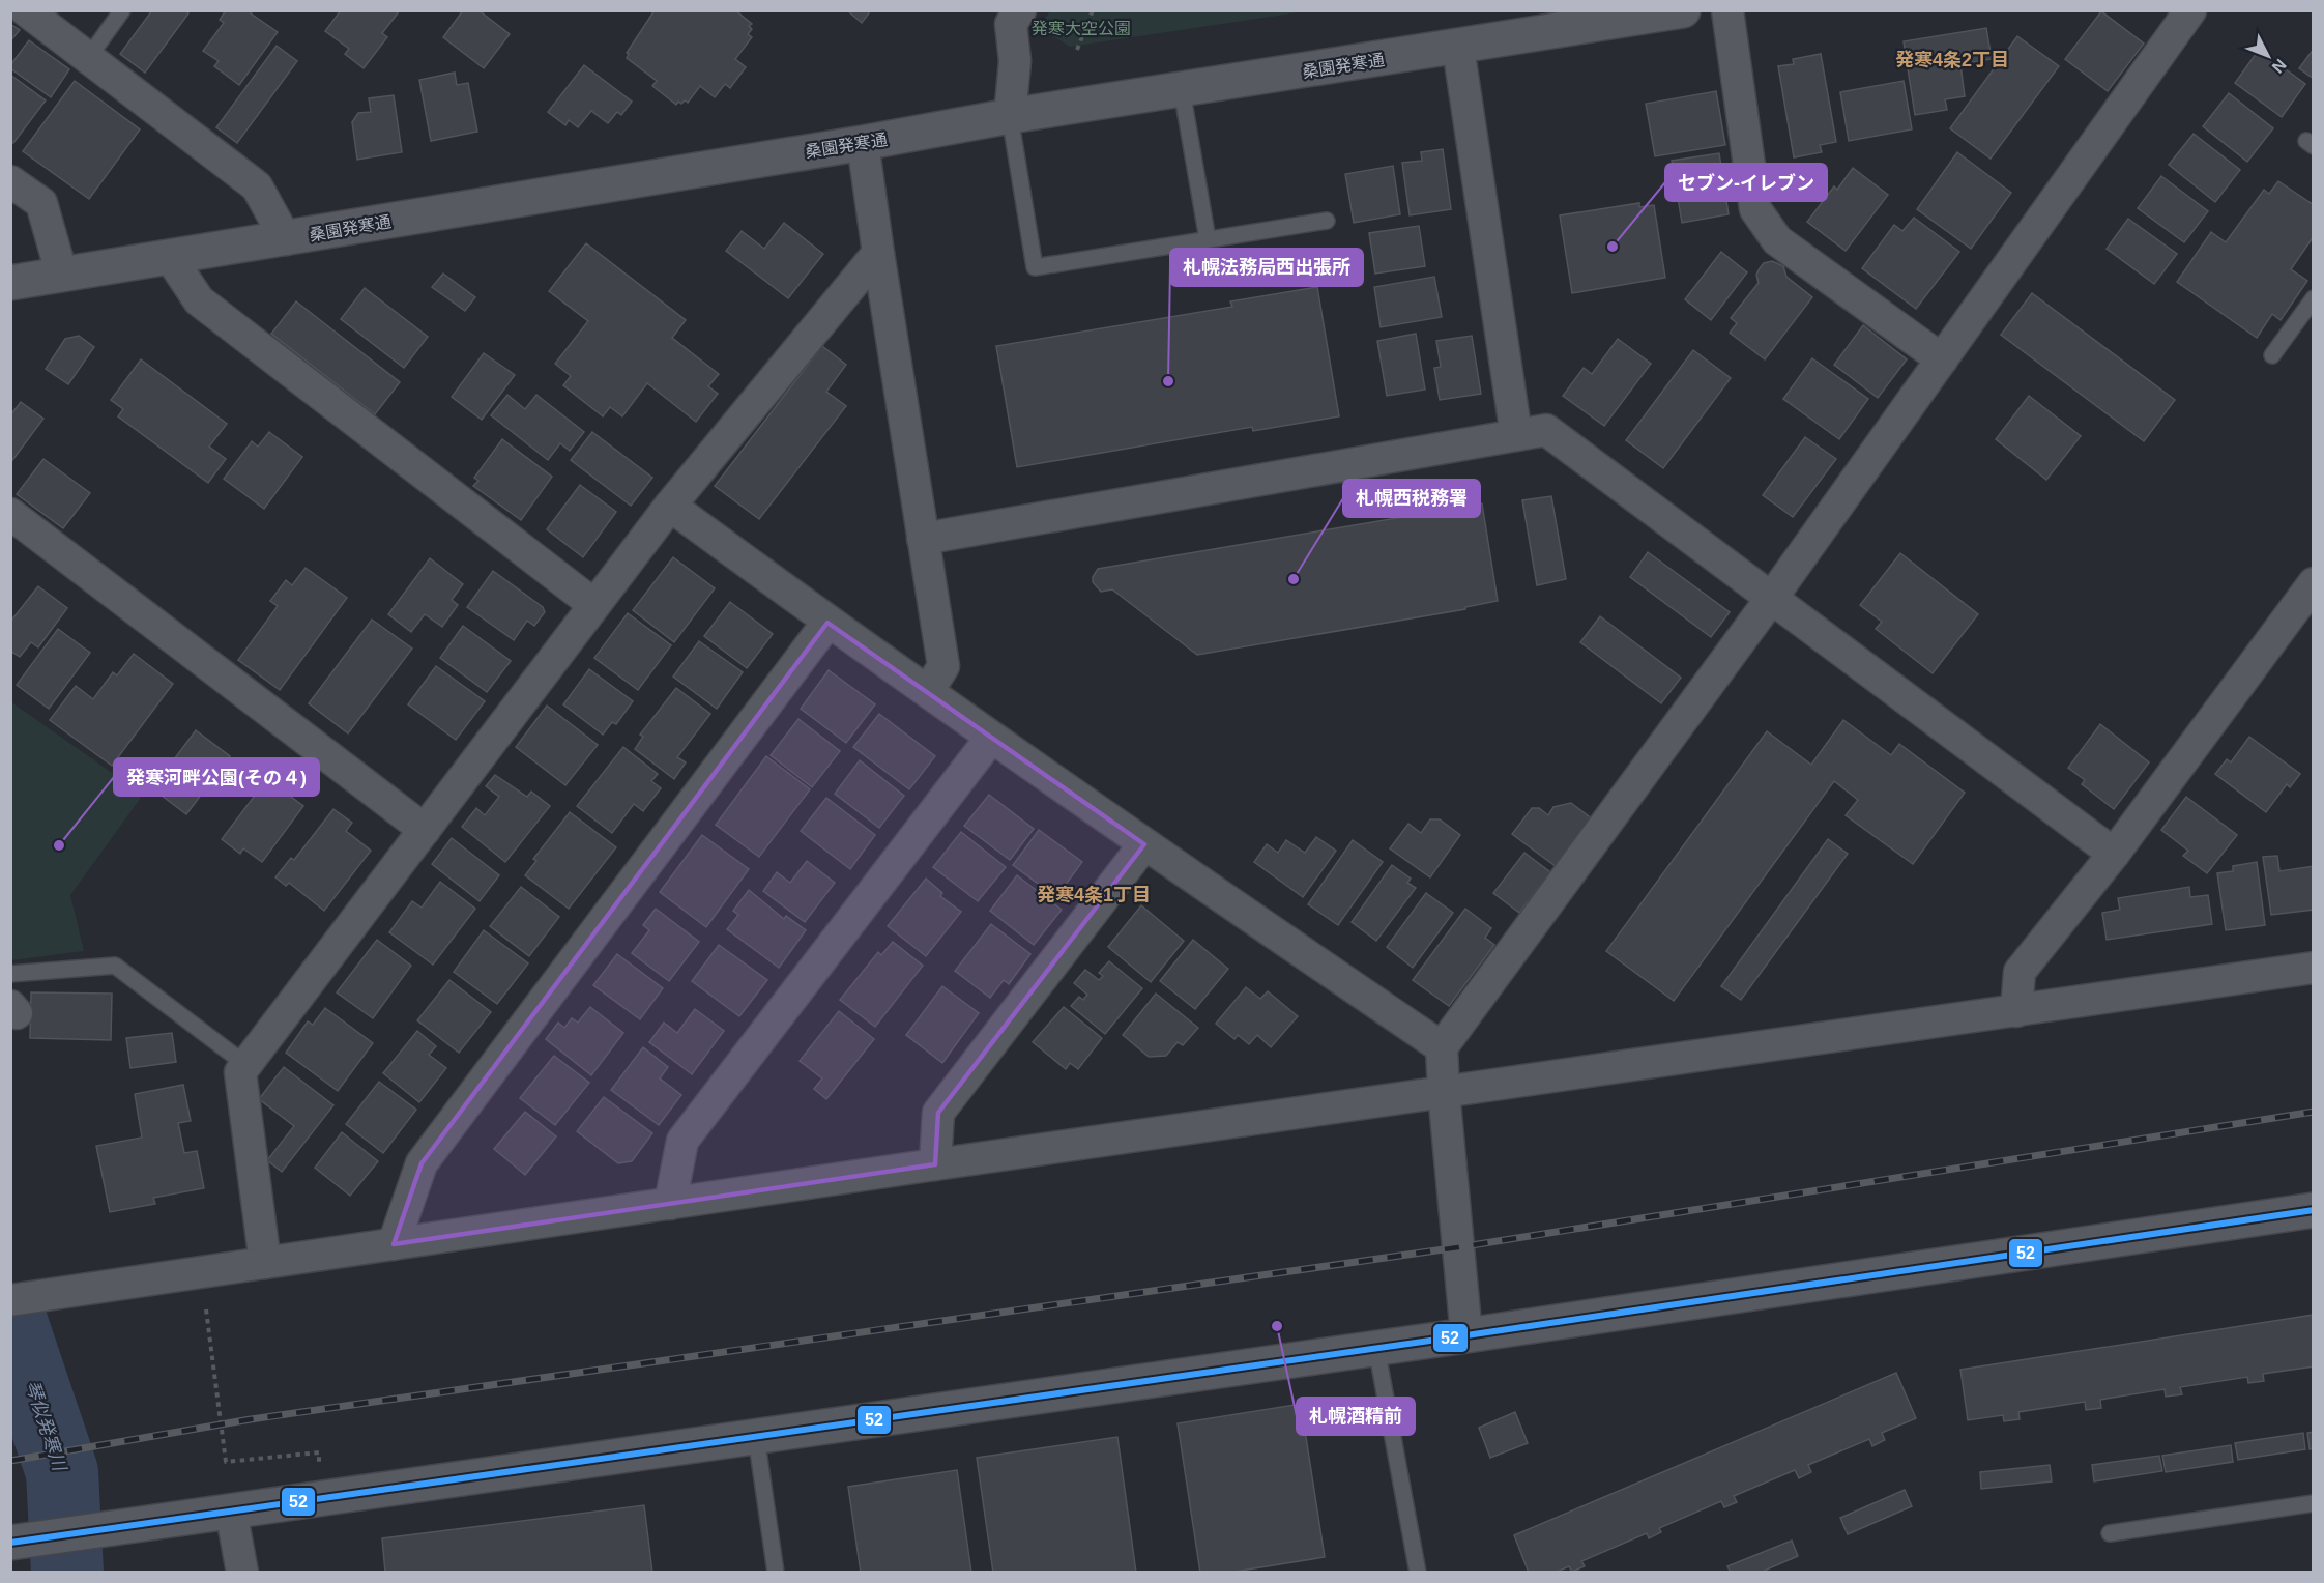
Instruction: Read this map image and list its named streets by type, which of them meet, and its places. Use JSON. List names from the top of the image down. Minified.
{"streets":{"street":["桑園発寒通"]},"districts":["発寒4条2丁目","発寒4条1丁目"],"water":["琴似発寒川"],"parks":["発寒大空公園"],"places":["セブン-イレブン","札幌法務局西出張所","札幌西税務署","発寒河畔公園(その４)","札幌酒精前"],"lines":["transit line 52"],"north":"bottom right"}
